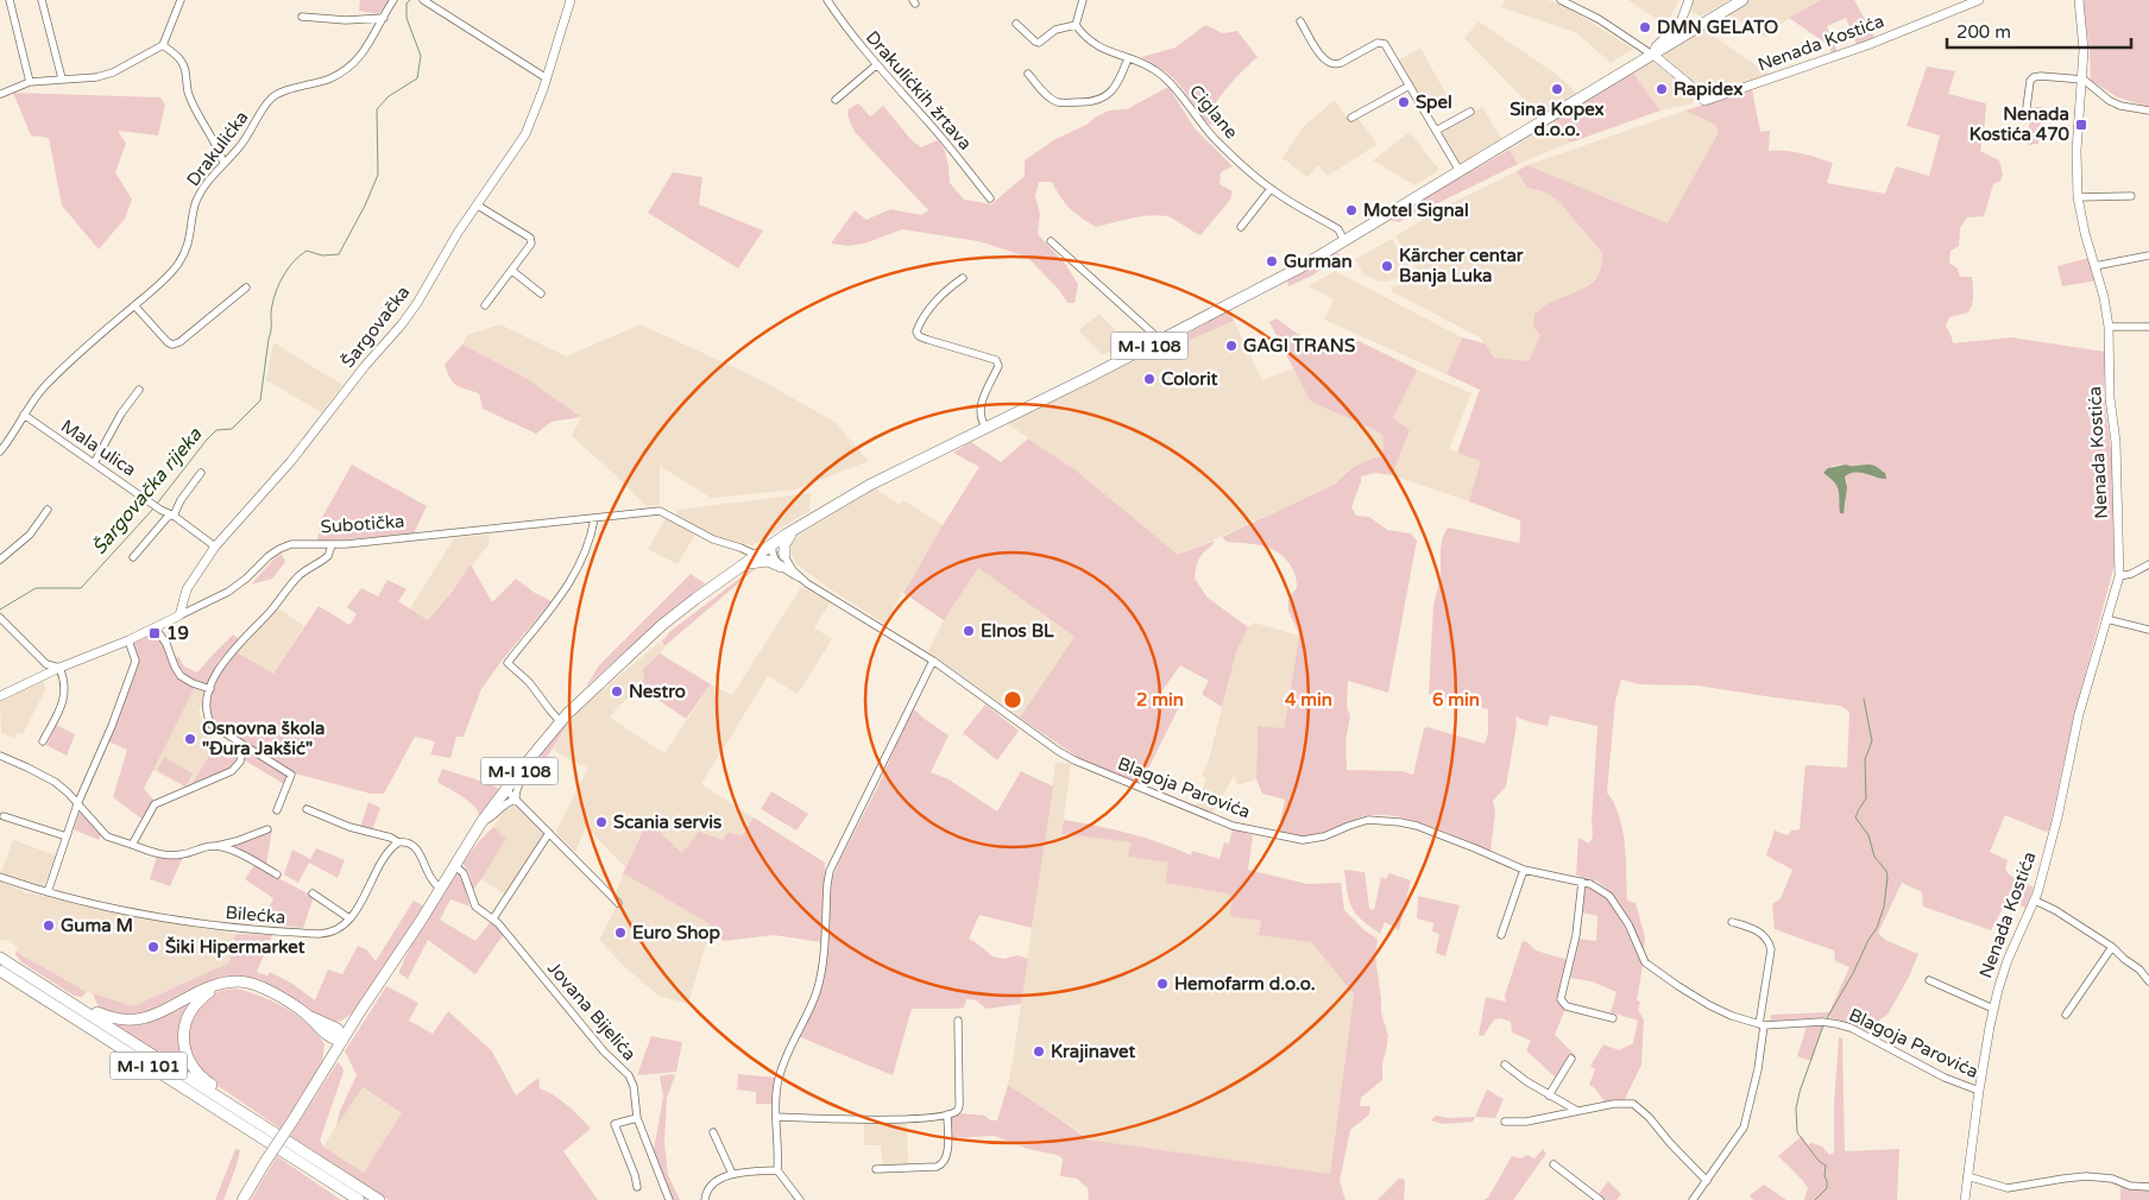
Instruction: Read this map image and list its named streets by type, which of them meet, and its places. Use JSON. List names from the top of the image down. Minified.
{"streets":{"main road":["M-I 108","M-I 101"],"street":["Nenada Kostića","Drakulićkih žrtava","Ciglane","Drakulićka","Šargovačka","Mala ulica","Subotička","Blagoja Parovića","Bilećka","Jovana Bijelića"]},"crossings":[["Nenada Kostića","M-I 108"],["Nenada Kostića","Blagoja Parovića"],["Ciglane","M-I 108"],["Drakulićka","Mala ulica"],["Šargovačka","Mala ulica"],["Šargovačka","Subotička"],["M-I 108","Subotička"],["M-I 108","Blagoja Parovića"],["M-I 108","Jovana Bijelića"]],"water":["Šargovačka rijeka"],"places":{"other":["DMN GELATO","Sina Kopex d.o.o.","Rapidex","Spel","Motel Signal","Gurman","Kärcher centar Banja Luka","GAGI TRANS","Colorit","Elnos BL","Nestro","Osnovna škola \"Đura Jakšić\"","Scania servis","Guma M","Euro Shop","Šiki Hipermarket","Hemofarm d.o.o.","Krajinavet"],"transit":["Nenada Kostića 470","19"]},"scale_bar":"200 m","rings":["2 min","4 min","6 min"]}
